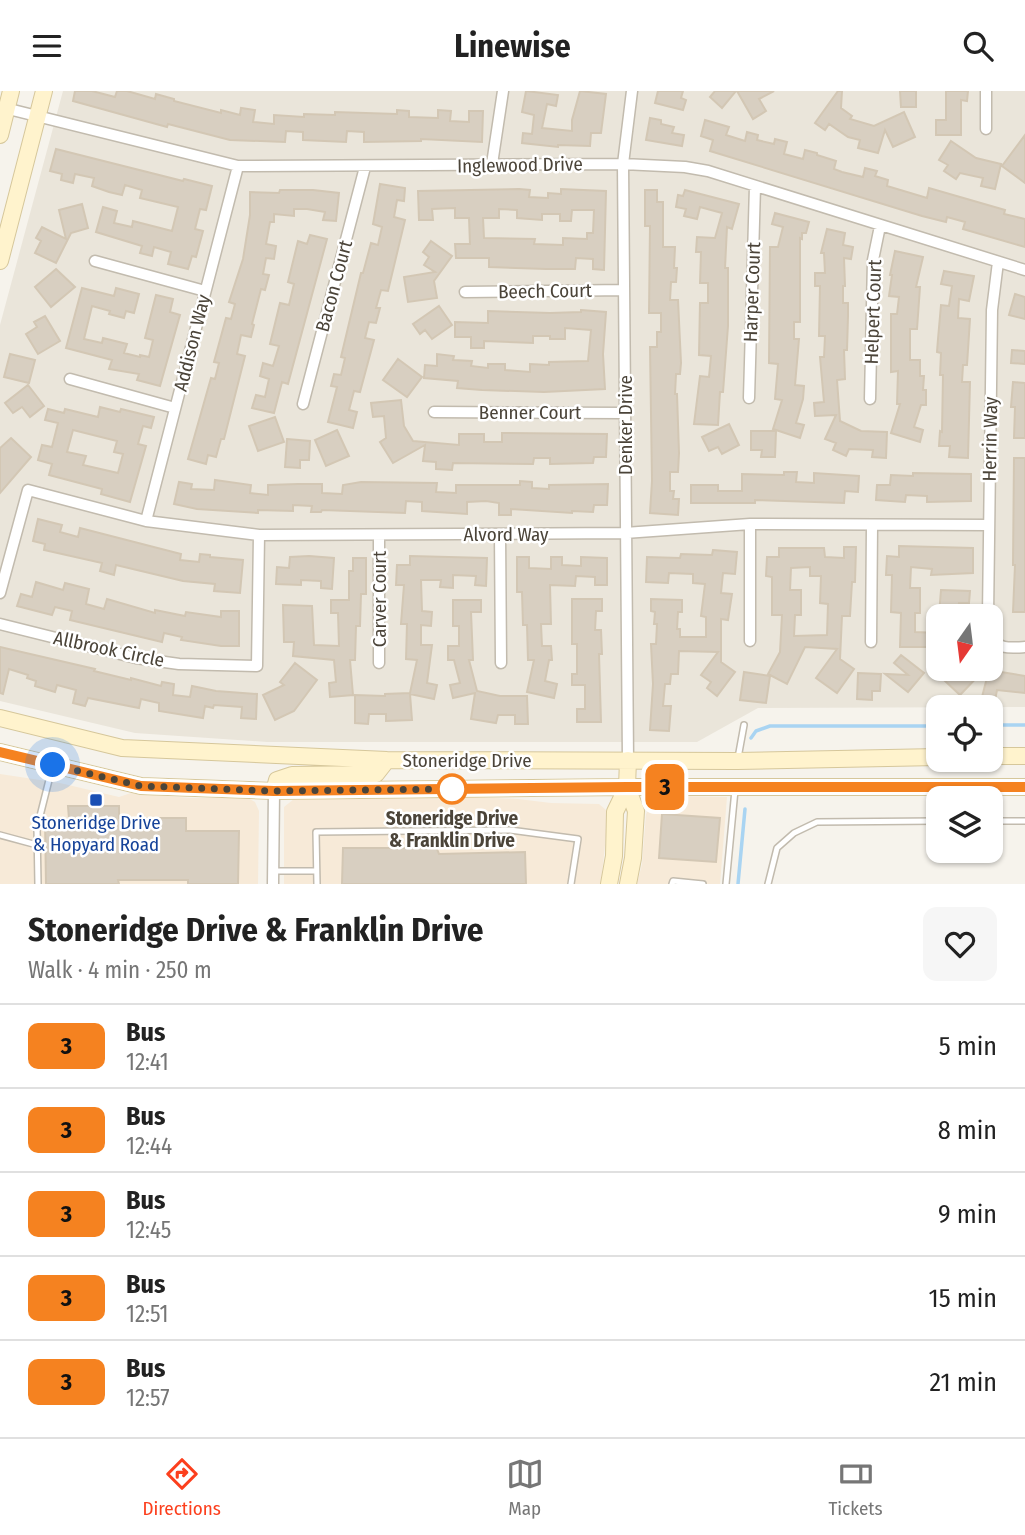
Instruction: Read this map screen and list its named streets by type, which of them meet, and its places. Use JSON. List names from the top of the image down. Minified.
{"streets":{"main road":["Stoneridge Drive"],"street":["Inglewood Drive","Bacon Court","Beech Court","Harper Court","Helpert Court","Addison Way","Benner Court","Denker Drive","Herrin Way","Alvord Way","Carver Court","Allbrook Circle"]},"crossings":[["Inglewood Drive","Bacon Court"],["Inglewood Drive","Harper Court"],["Inglewood Drive","Helpert Court"],["Inglewood Drive","Addison Way"],["Inglewood Drive","Denker Drive"],["Inglewood Drive","Herrin Way"],["Beech Court","Denker Drive"],["Addison Way","Alvord Way"],["Benner Court","Denker Drive"],["Denker Drive","Alvord Way"],["Denker Drive","Stoneridge Drive"],["Herrin Way","Alvord Way"],["Alvord Way","Carver Court"],["Alvord Way","Allbrook Circle"]],"places":{"other":["Stoneridge Drive & Franklin Drive"],"transit":["Stoneridge Drive & Hopyard Road"]},"lines":["bus line 3"],"north":"bottom","page":{"header":"Linewise","on_map":"3","heading":["Stoneridge Drive & Franklin Drive","Walk · 4 min · 250 m"],"list":[{"mark":"3","name":"Bus","note":"12:41","value":"5 min"},{"mark":"3","name":"Bus","note":"12:44","value":"8 min"},{"mark":"3","name":"Bus","note":"12:45","value":"9 min"},{"mark":"3","name":"Bus","note":"12:51","value":"15 min"},{"mark":"3","name":"Bus","note":"12:57","value":"21 min"}],"tabs":["Directions","Map","Tickets"]}}
